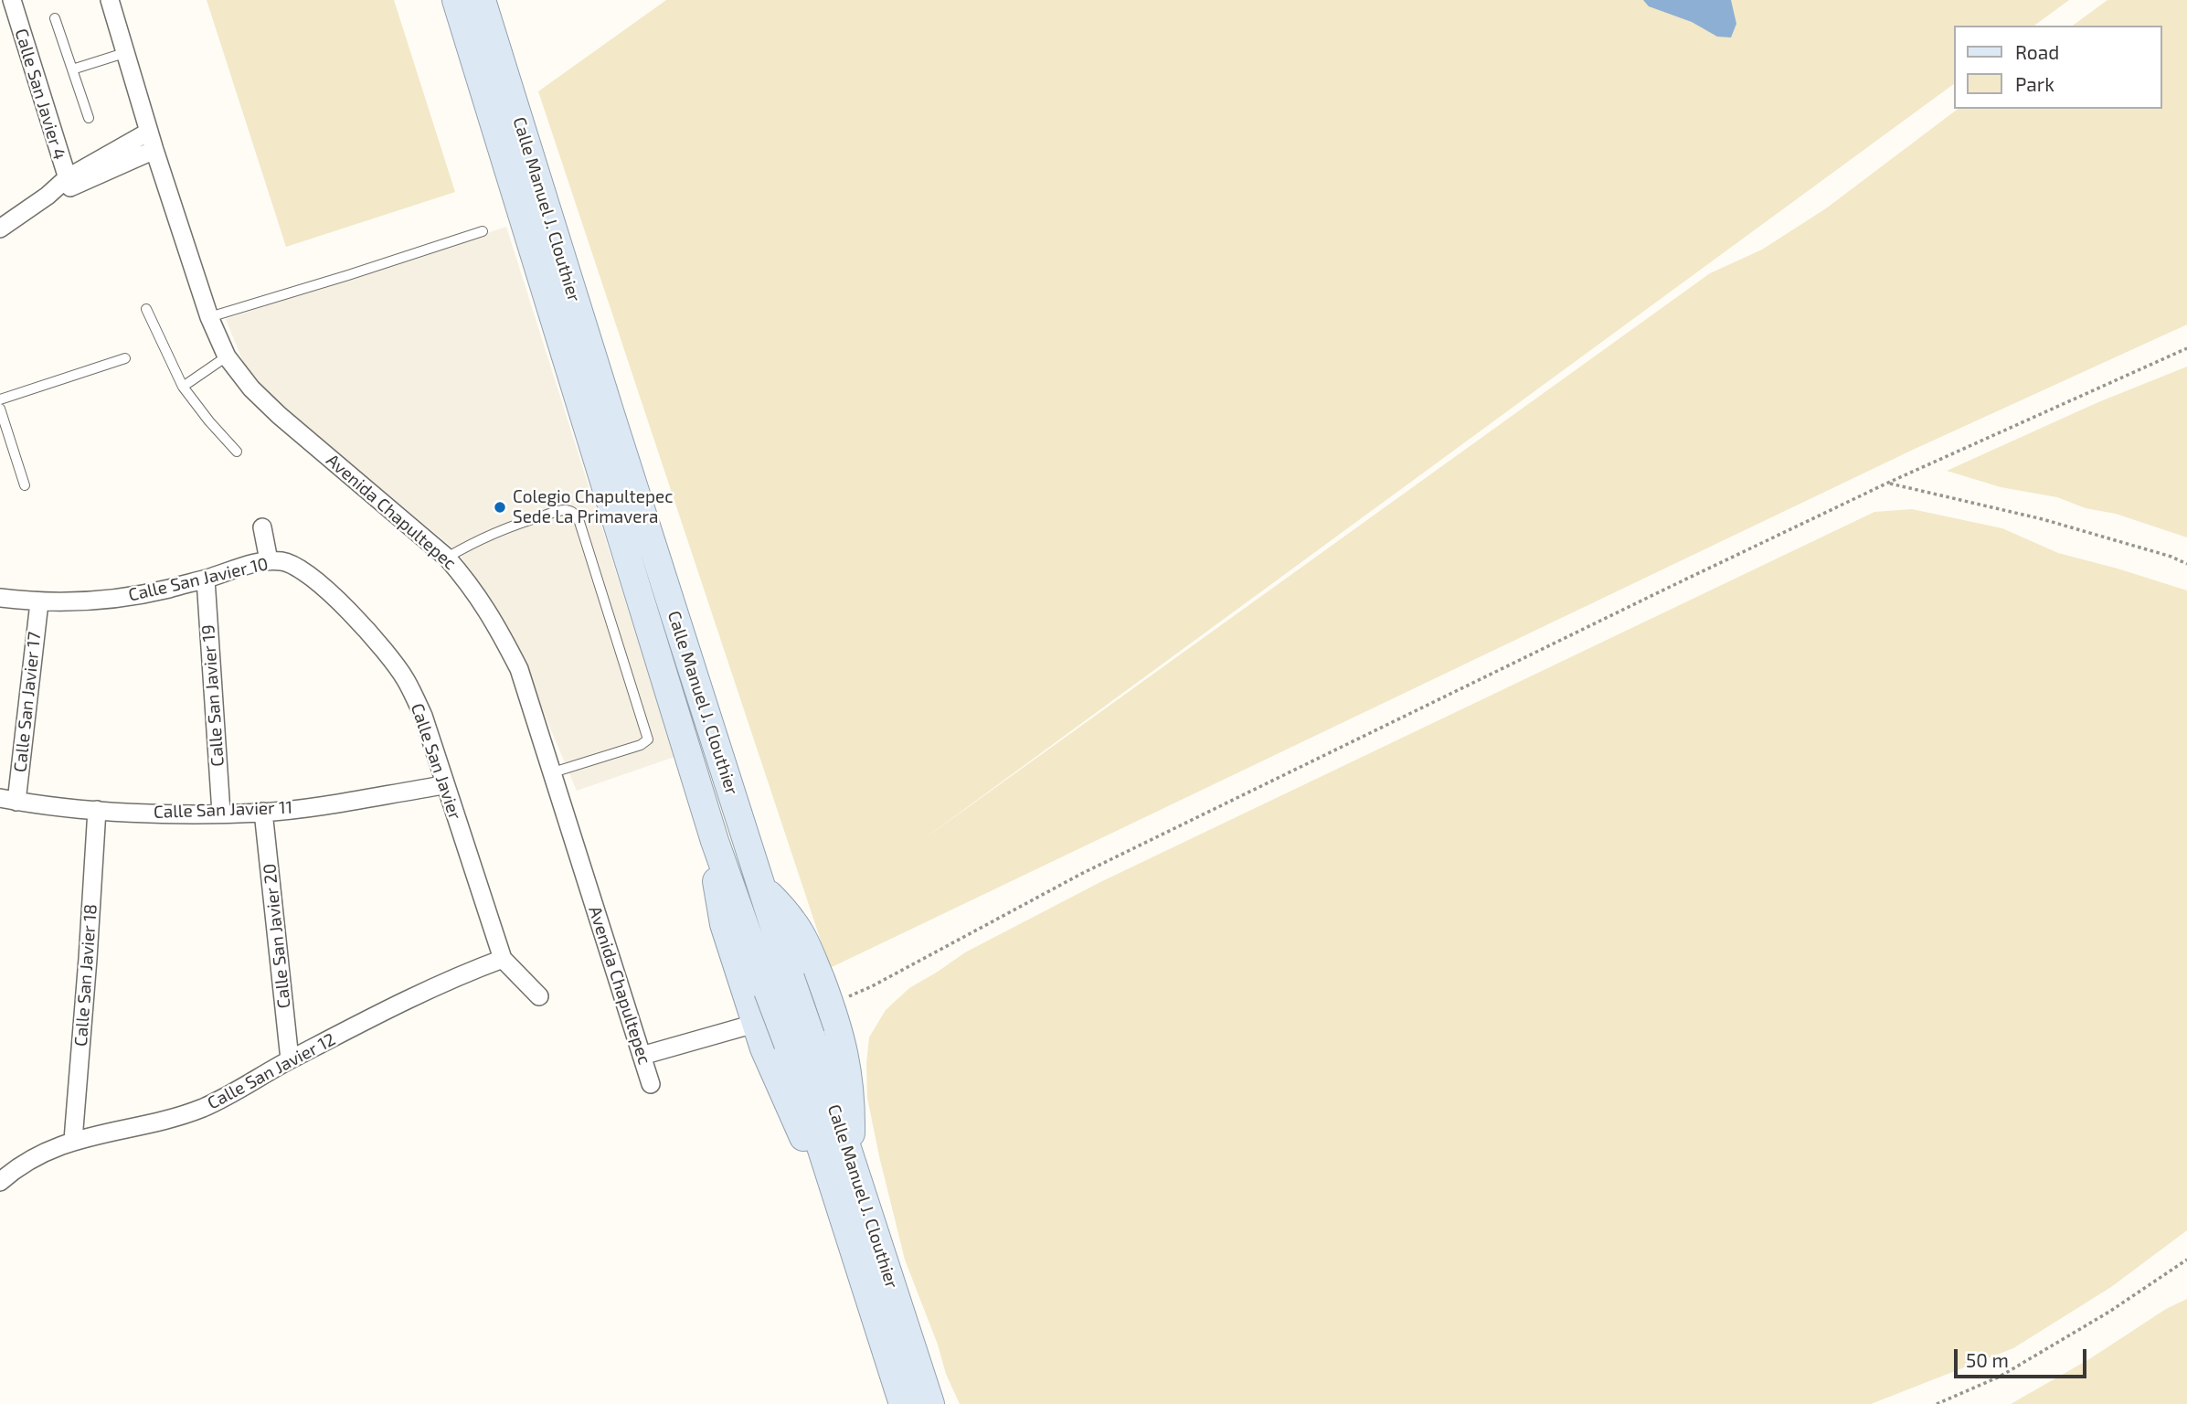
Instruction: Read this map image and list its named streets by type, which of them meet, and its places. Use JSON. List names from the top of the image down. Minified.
{"streets":{"main road":["Calle Manuel J. Clouthier"],"street":["Calle San Javier 4","Avenida Chapultepec","Calle San Javier 10","Calle San Javier 19","Calle San Javier 17","Calle San Javier","Calle San Javier 11","Calle San Javier 20","Calle San Javier 18","Calle San Javier 12"]},"crossings":[["Calle San Javier 10","Calle San Javier 19"],["Calle San Javier 10","Calle San Javier 17"],["Calle San Javier 10","Calle San Javier"],["Calle San Javier 19","Calle San Javier 11"],["Calle San Javier 17","Calle San Javier 11"],["Calle San Javier","Calle San Javier 11"],["Calle San Javier","Calle San Javier 12"],["Calle San Javier 11","Calle San Javier 20"],["Calle San Javier 11","Calle San Javier 18"],["Calle San Javier 20","Calle San Javier 12"],["Calle San Javier 18","Calle San Javier 12"]],"places":["Colegio Chapultepec Sede La Primavera"],"legend":["Road","Park"],"scale_bar":"50 m"}
